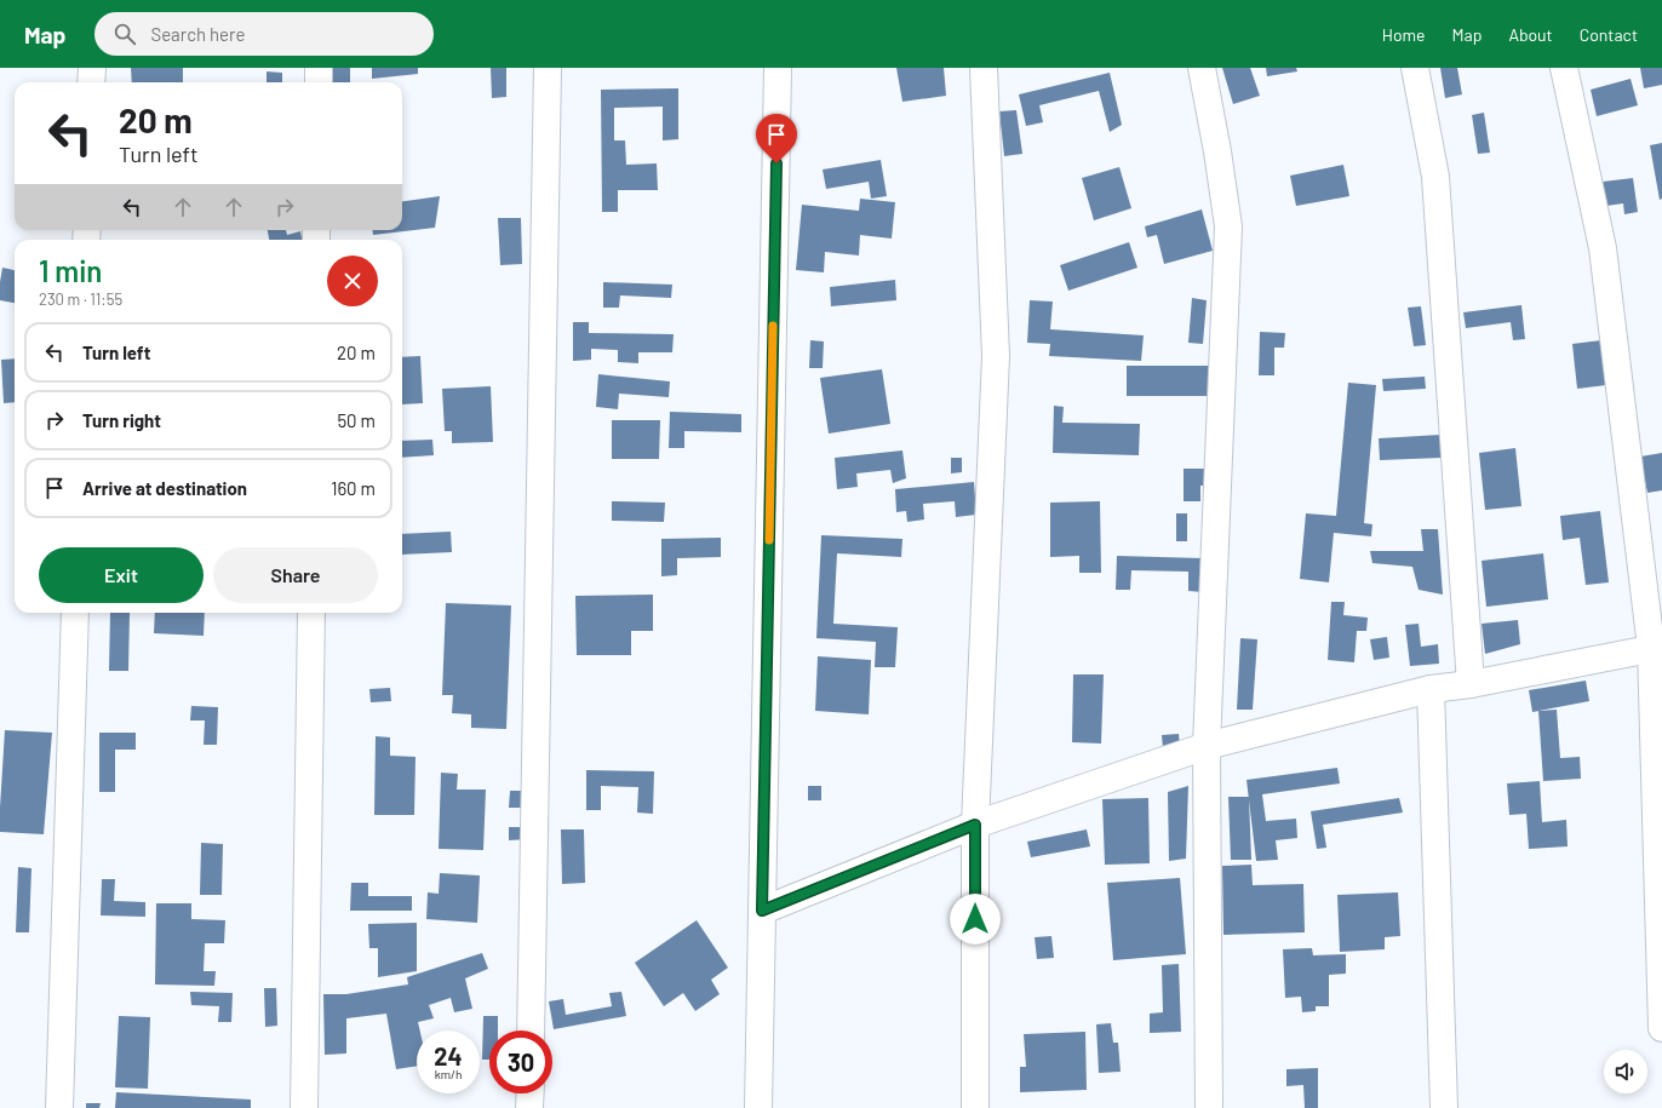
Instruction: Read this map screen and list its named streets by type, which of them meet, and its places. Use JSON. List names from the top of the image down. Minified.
{"page":{"header":"Map","search":"Search here","nav":["Home","Map","About","Contact"],"turn":["20 m","Turn left"],"heading":["1 min","230 m · 11:55"],"list":[{"name":"Turn left","value":"20 m"},{"name":"Turn right","value":"50 m"},{"name":"Arrive at destination","value":"160 m"}],"buttons":["Exit","Share"],"speed":"24 km/h","limit":"30"}}
